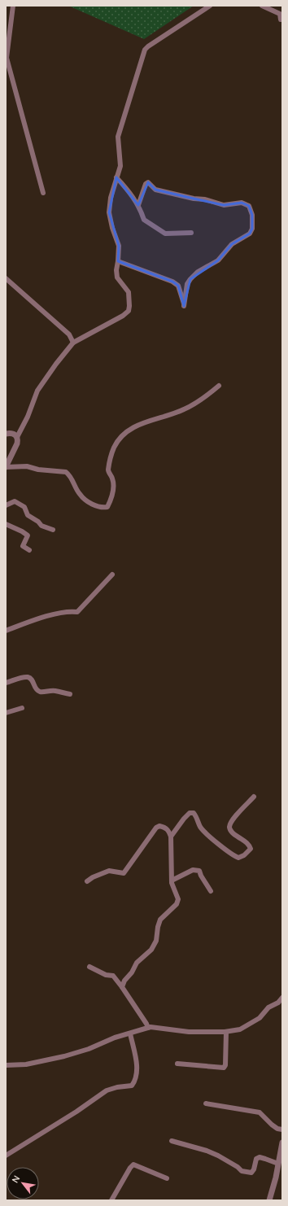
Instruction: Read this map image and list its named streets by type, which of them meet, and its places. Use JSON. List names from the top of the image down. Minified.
{"north":"top left"}
